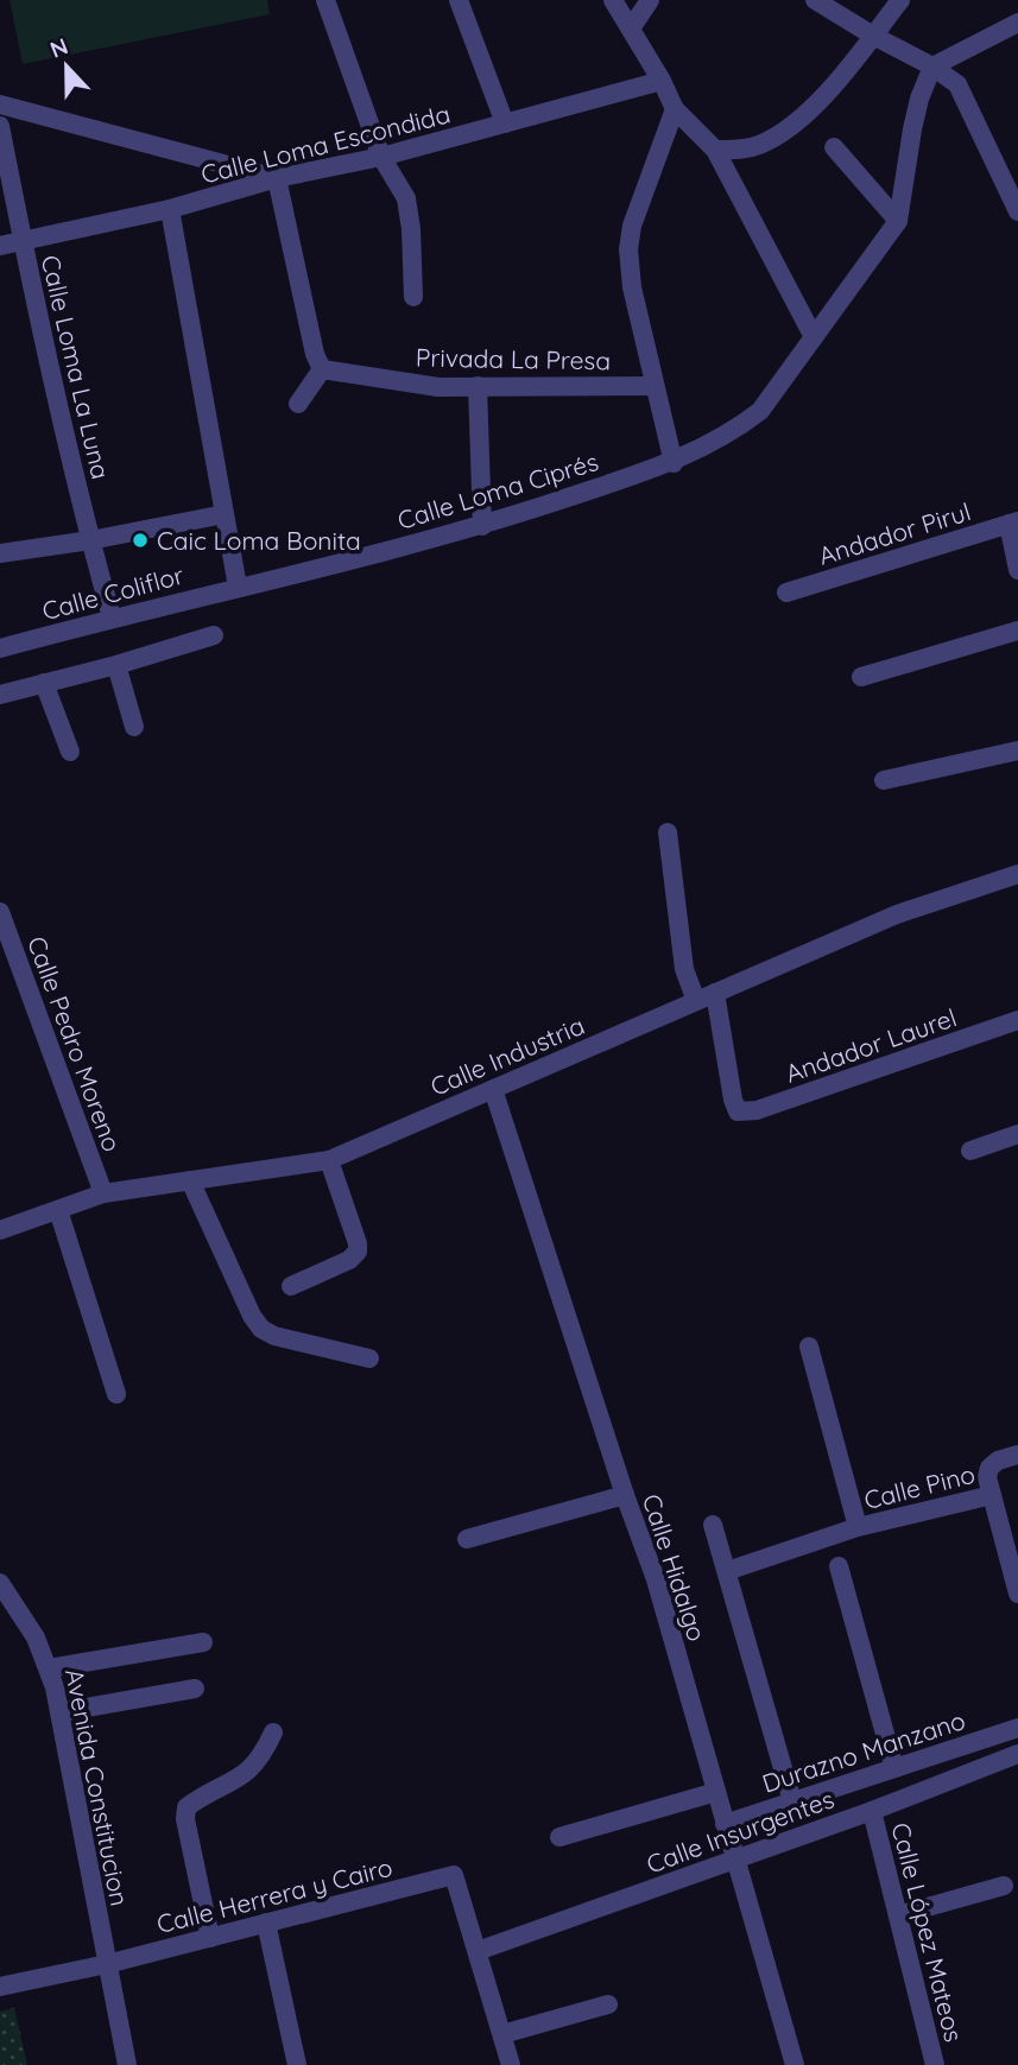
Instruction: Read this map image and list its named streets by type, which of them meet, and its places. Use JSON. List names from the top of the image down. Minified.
{"streets":{"street":["Calle Loma Escondida","Privada La Presa","Calle Loma La Luna","Calle Loma Ciprés","Andador Pirul","Calle Coliflor","Calle Pedro Moreno","Andador Laurel","Calle Industria","Calle Pino","Calle Hidalgo","Durazno Manzano","Avenida Constitucion","Calle Insurgentes","Calle Herrera y Cairo","Calle López Mateos"]},"crossings":[["Calle Loma Escondida","Calle Loma La Luna"],["Calle Loma La Luna","Calle Coliflor"],["Calle Loma Ciprés","Calle Coliflor"],["Calle Pedro Moreno","Calle Industria"],["Andador Laurel","Calle Industria"],["Calle Industria","Calle Hidalgo"],["Calle Hidalgo","Durazno Manzano"],["Calle Hidalgo","Calle Insurgentes"],["Avenida Constitucion","Calle Herrera y Cairo"],["Calle Insurgentes","Calle Herrera y Cairo"],["Calle Insurgentes","Calle López Mateos"]],"places":["Caic Loma Bonita"],"north":"top"}
